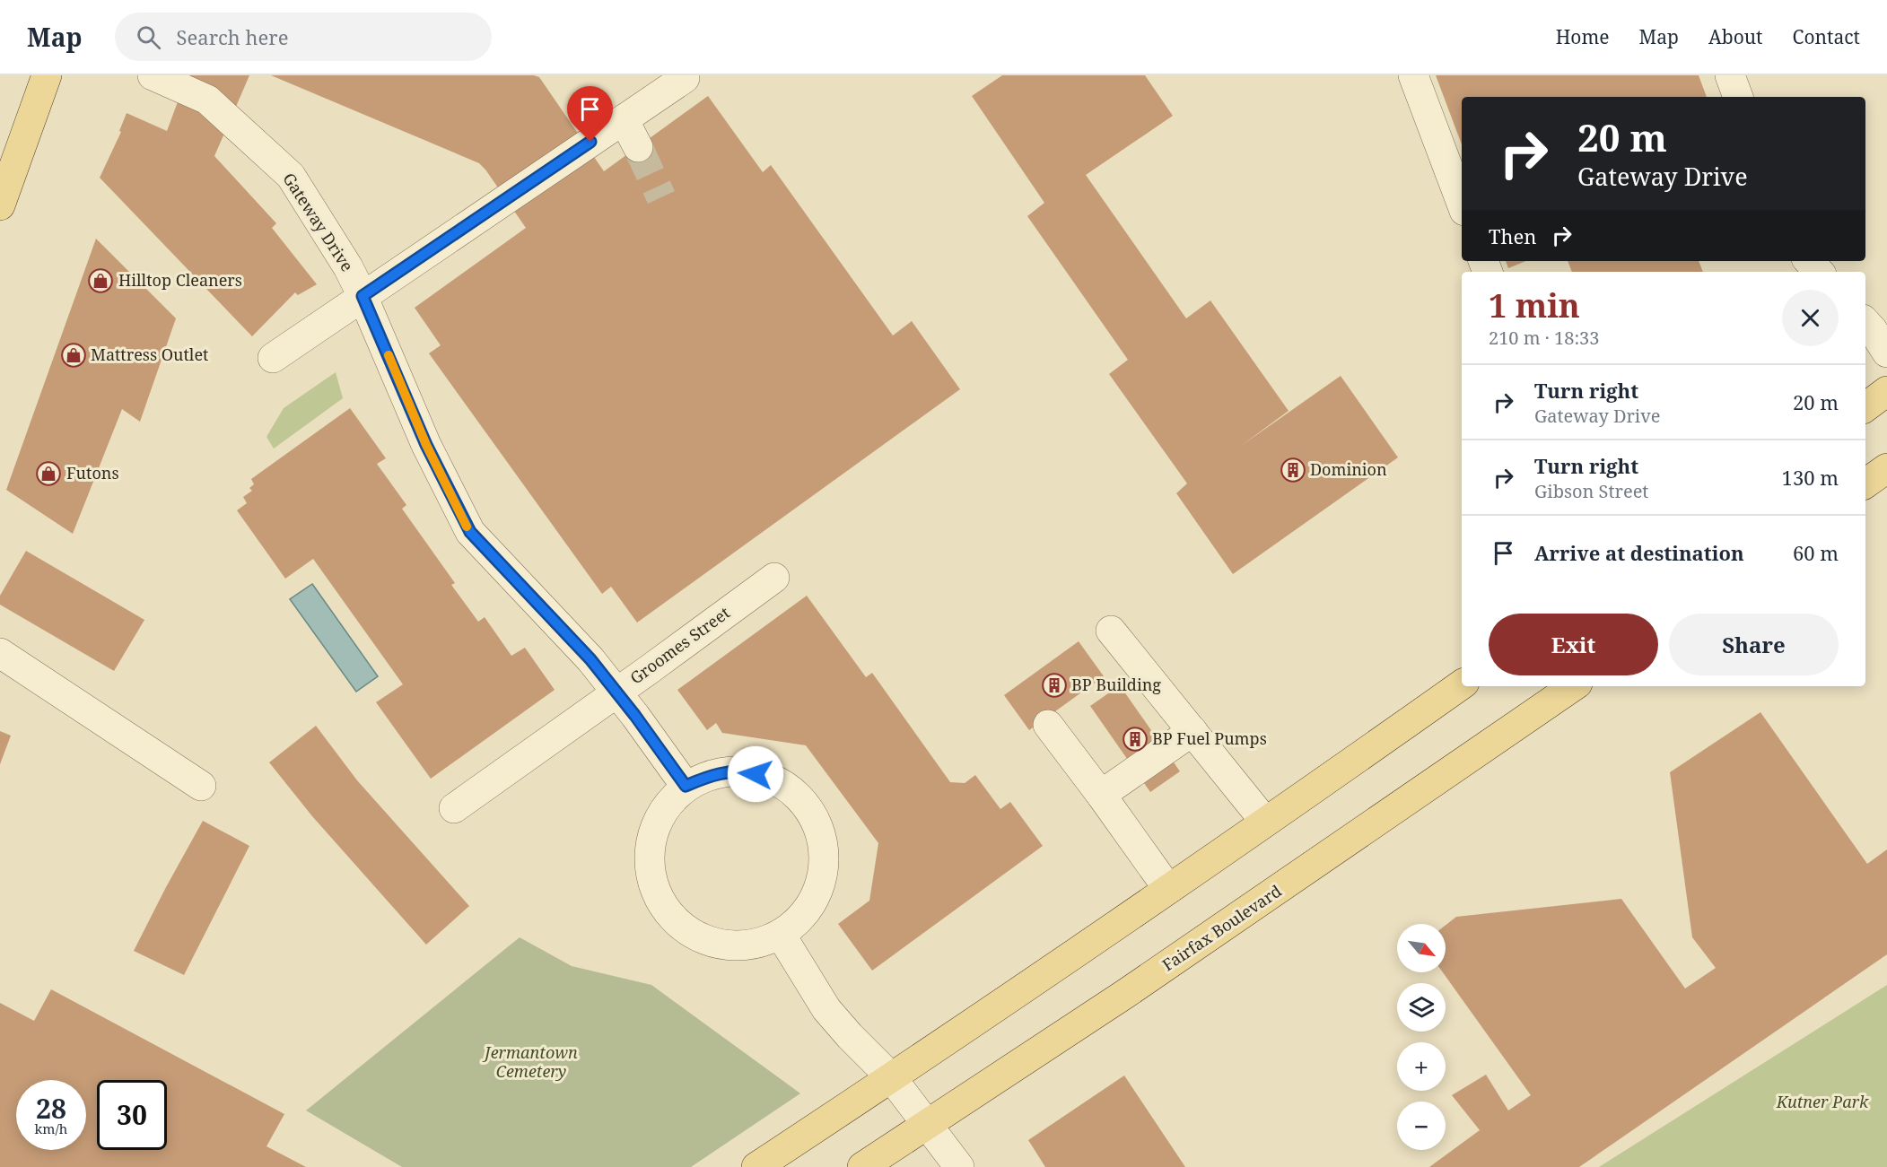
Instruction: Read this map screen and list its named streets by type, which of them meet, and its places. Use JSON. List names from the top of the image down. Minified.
{"streets":{"main road":["Fairfax Boulevard"],"street":["Gateway Drive","Groomes Street"]},"crossings":[["Gateway Drive","Groomes Street"]],"parks":["Jermantown Cemetery","Kutner Park"],"places":{"shop":["Hilltop Cleaners","Mattress Outlet","Futons"],"building":["Dominion","BP Building","BP Fuel Pumps"]},"north":"bottom right","page":{"header":"Map","search":"Search here","nav":["Home","Map","About","Contact"],"turn":["20 m","Gateway Drive"],"then":"Then","heading":["1 min","210 m · 18:33"],"list":[{"name":"Turn right","note":"Gateway Drive","value":"20 m"},{"name":"Turn right","note":"Gibson Street","value":"130 m"},{"name":"Arrive at destination","value":"60 m"}],"buttons":["Exit","Share"],"map_buttons":["+","−"],"speed":"28 km/h","limit":"30"}}
